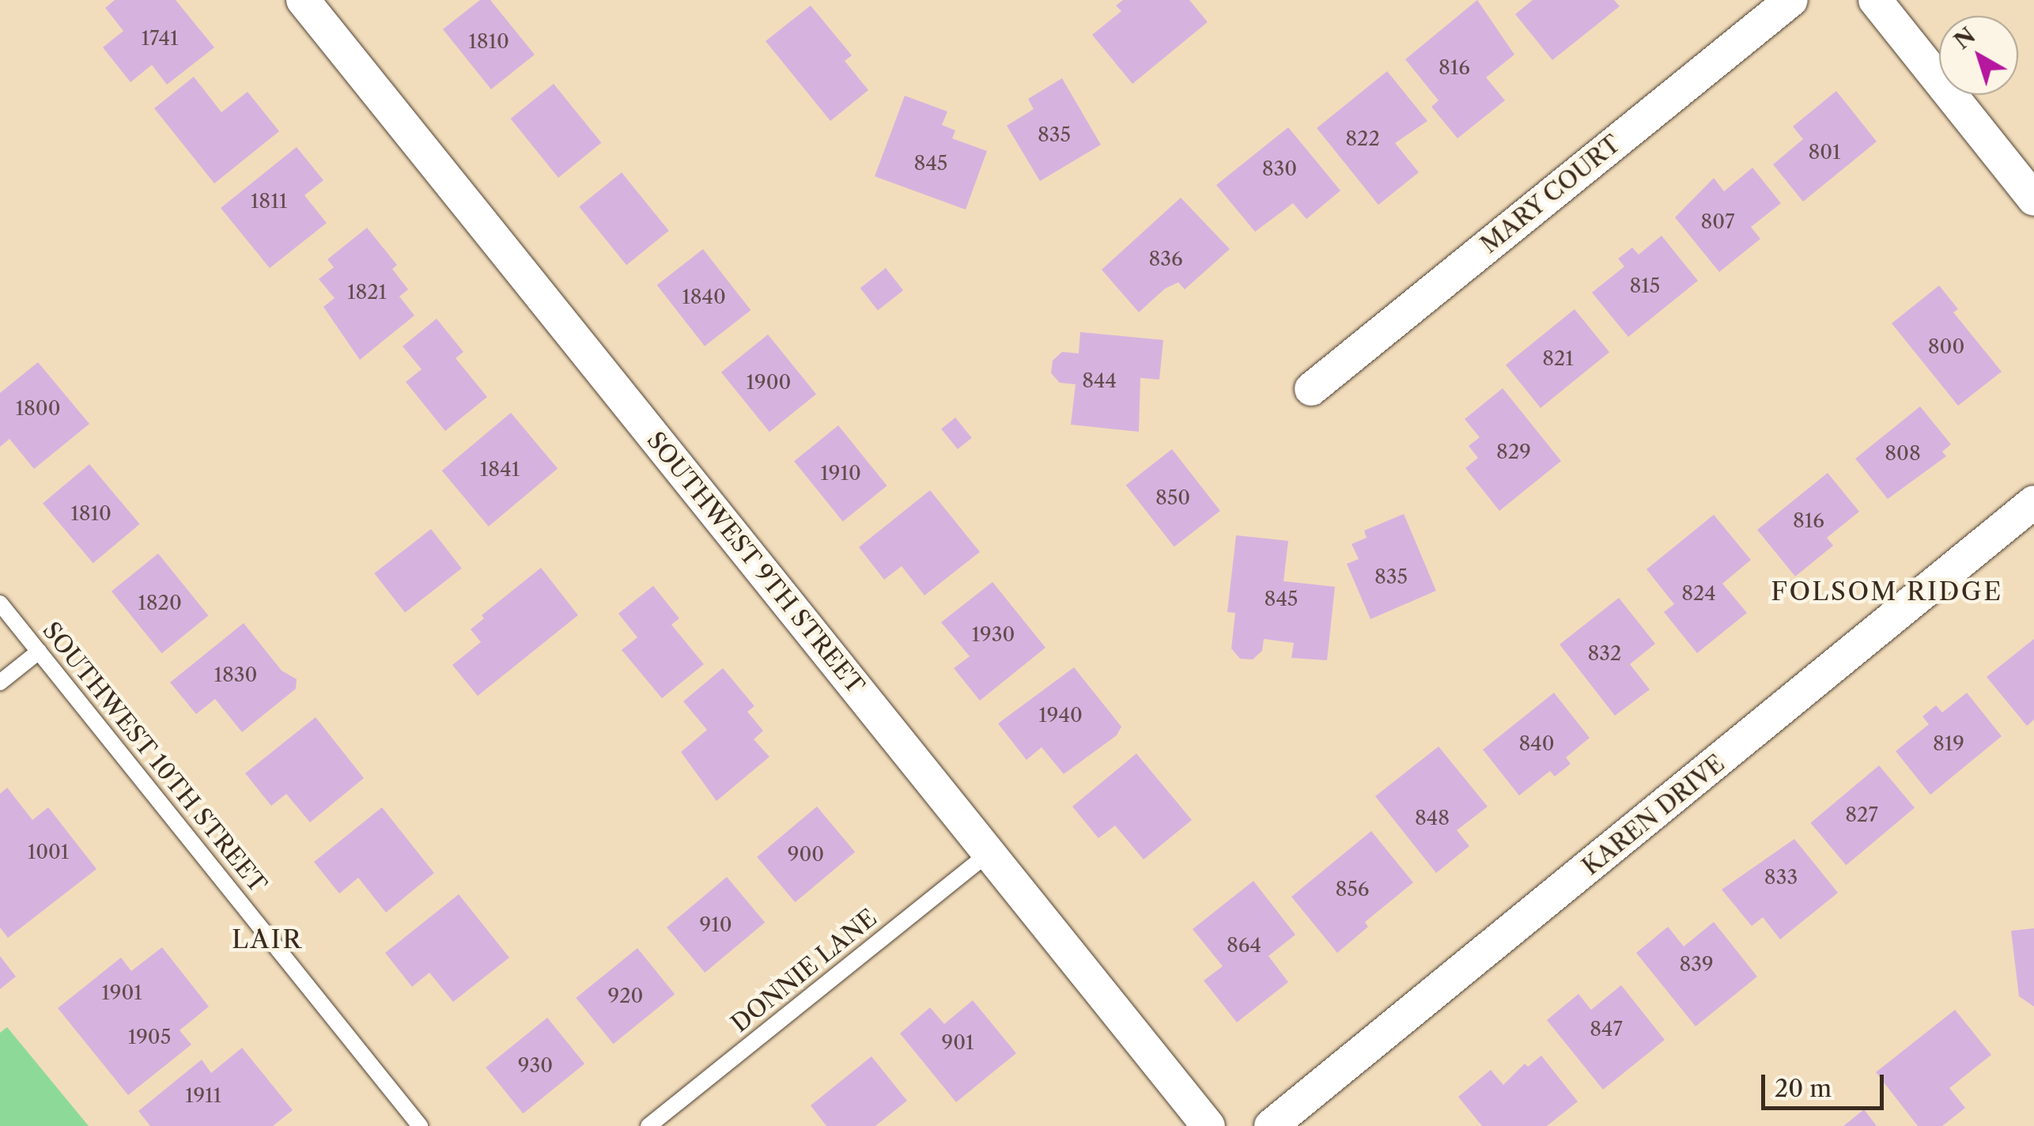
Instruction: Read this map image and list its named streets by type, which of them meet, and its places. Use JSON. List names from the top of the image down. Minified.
{"streets":{"street":["MARY COURT","SOUTHWEST 9TH STREET","KAREN DRIVE"],"lane":["SOUTHWEST 10TH STREET","DONNIE LANE"]},"crossings":[["SOUTHWEST 9TH STREET","DONNIE LANE"]],"districts":["FOLSOM RIDGE","LAIR"],"house_numbers":["1741","1810","816","835","822","801","845","830","1811","807","836","815","1821","1840","800","821","844","1900","1800","829","808","1841","1910","850","1810","816","835","824","845","1820","1930","832","1830","1940","840","819","827","848","1001","900","833","856","910","864","839","1901","920","847","1905","901","930","1911"],"scale_bar":"20 m","north":"top left"}
